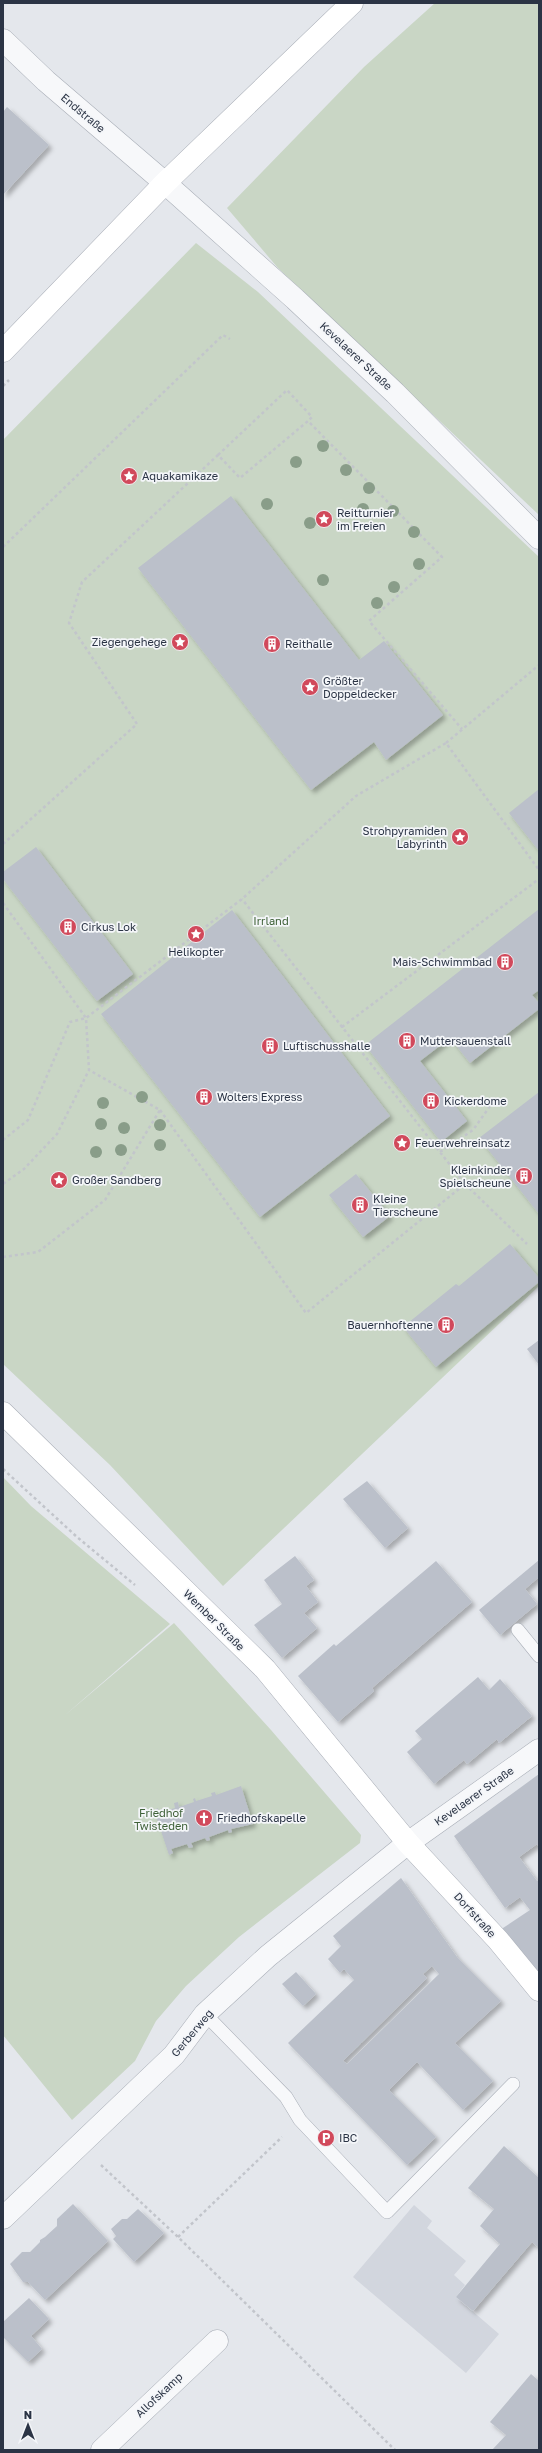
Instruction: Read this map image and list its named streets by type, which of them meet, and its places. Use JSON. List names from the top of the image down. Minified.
{"streets":{"main road":["Wember Straße","Dorfstraße"],"street":["Endstraße","Kevelaerer Straße","Gerberweg","Allofskamp"]},"crossings":[["Endstraße","Kevelaerer Straße"],["Kevelaerer Straße","Wember Straße"],["Kevelaerer Straße","Dorfstraße"],["Kevelaerer Straße","Gerberweg"],["Wember Straße","Dorfstraße"],["Wember Straße","Gerberweg"],["Dorfstraße","Gerberweg"]],"parks":["Irrland","Friedhof Twisteden"],"places":{"place":["Aquakamikaze","Reitturnier im Freien","Ziegengehege","Größter Doppeldecker","Strohpyramiden Labyrinth","Helikopter","Feuerwehreinsatz","Großer Sandberg"],"building":["Reithalle","Cirkus Lok","Mais-Schwimmbad","Muttersauenstall","Luftischusshalle","Wolters Express","Kickerdome","Kleinkinder Spielscheune","Kleine Tierscheune","Bauernhoftenne"],"church":["Friedhofskapelle"],"parking":["IBC"]},"north":"top"}
